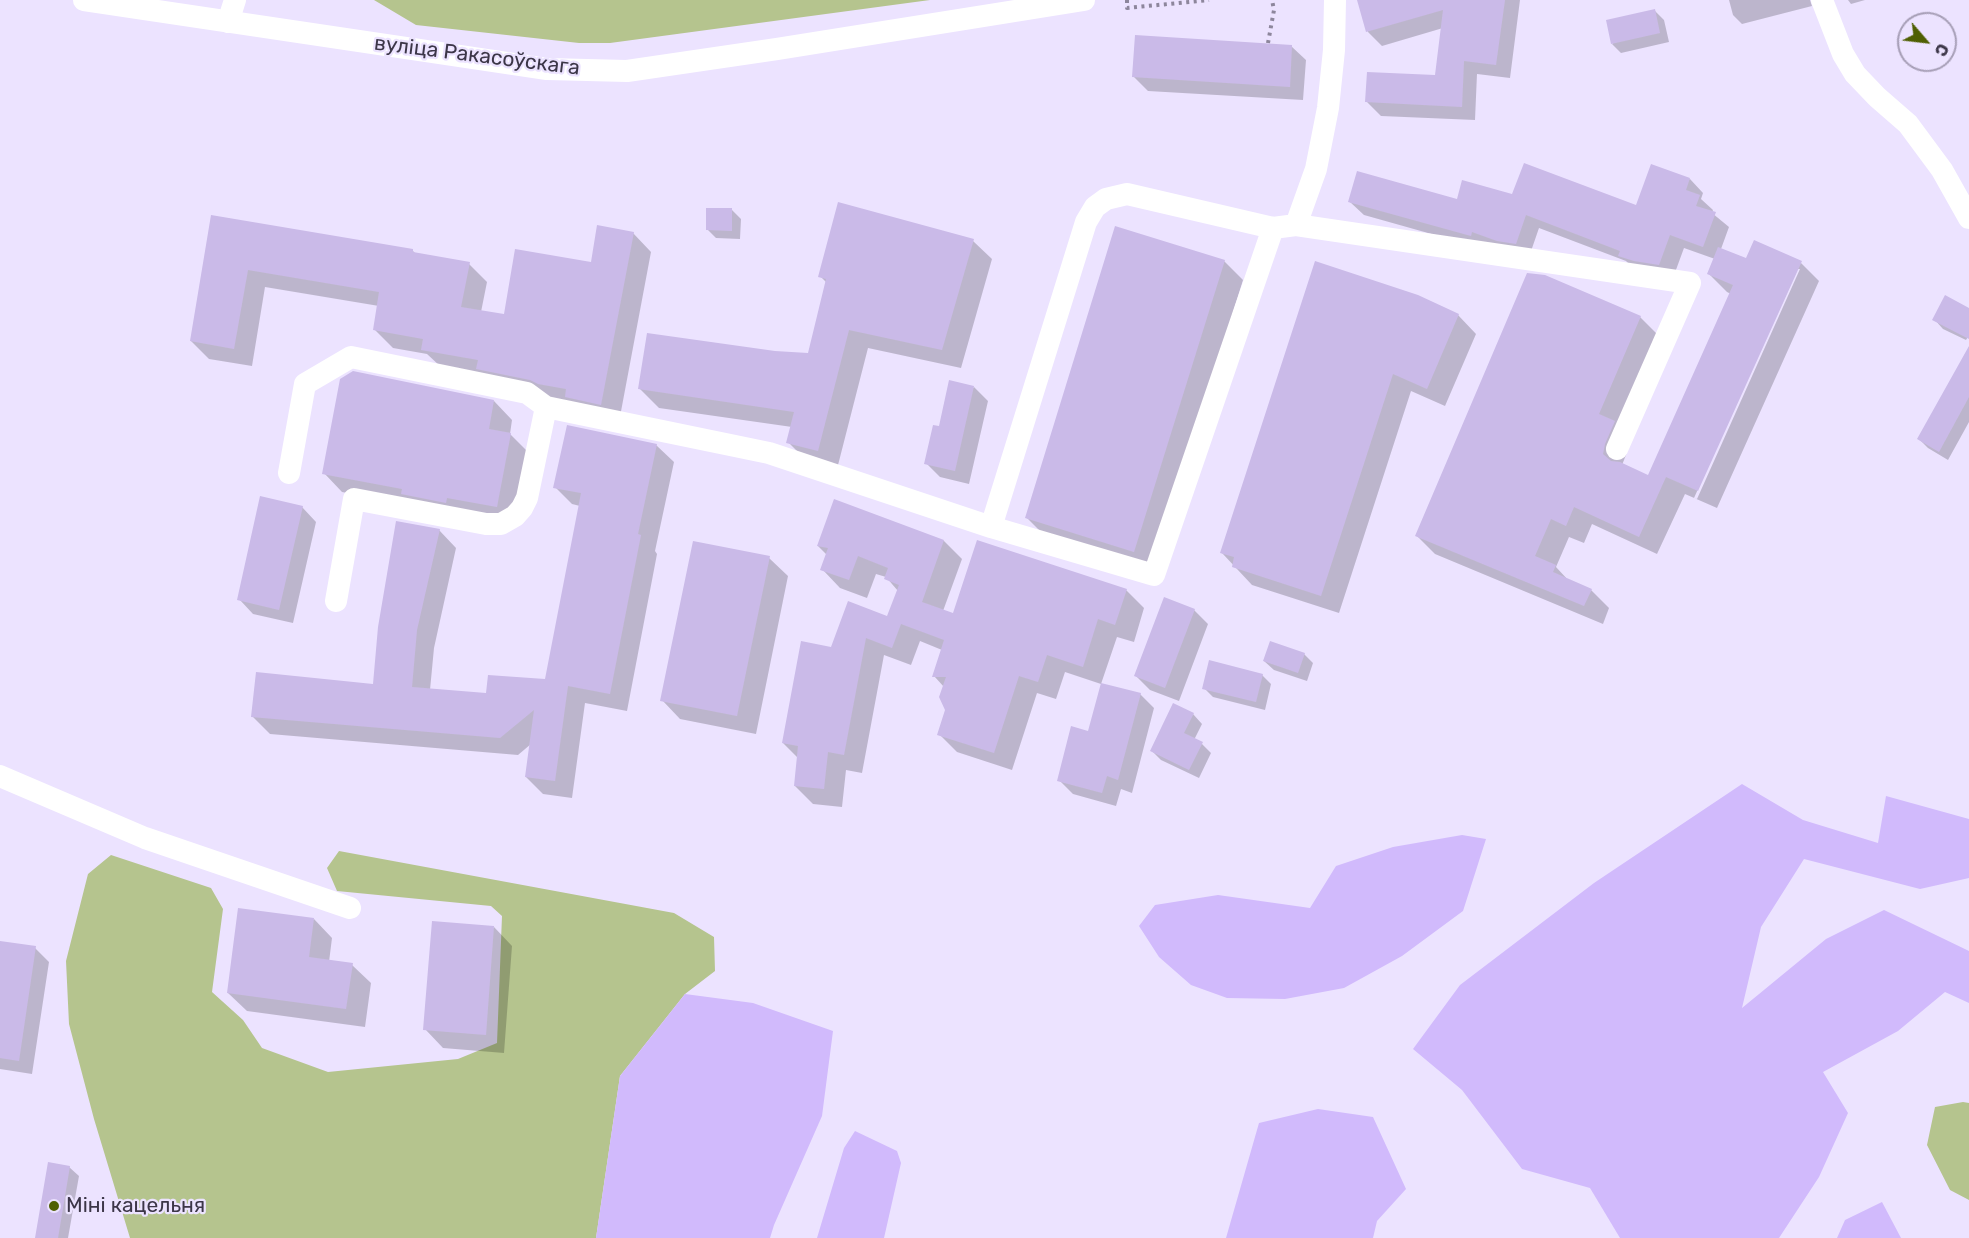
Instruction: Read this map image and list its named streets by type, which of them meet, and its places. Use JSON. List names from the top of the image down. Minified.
{"streets":{"street":["вуліца Ракасоўскага"]},"places":["Міні кацельня"],"north":"bottom right"}
